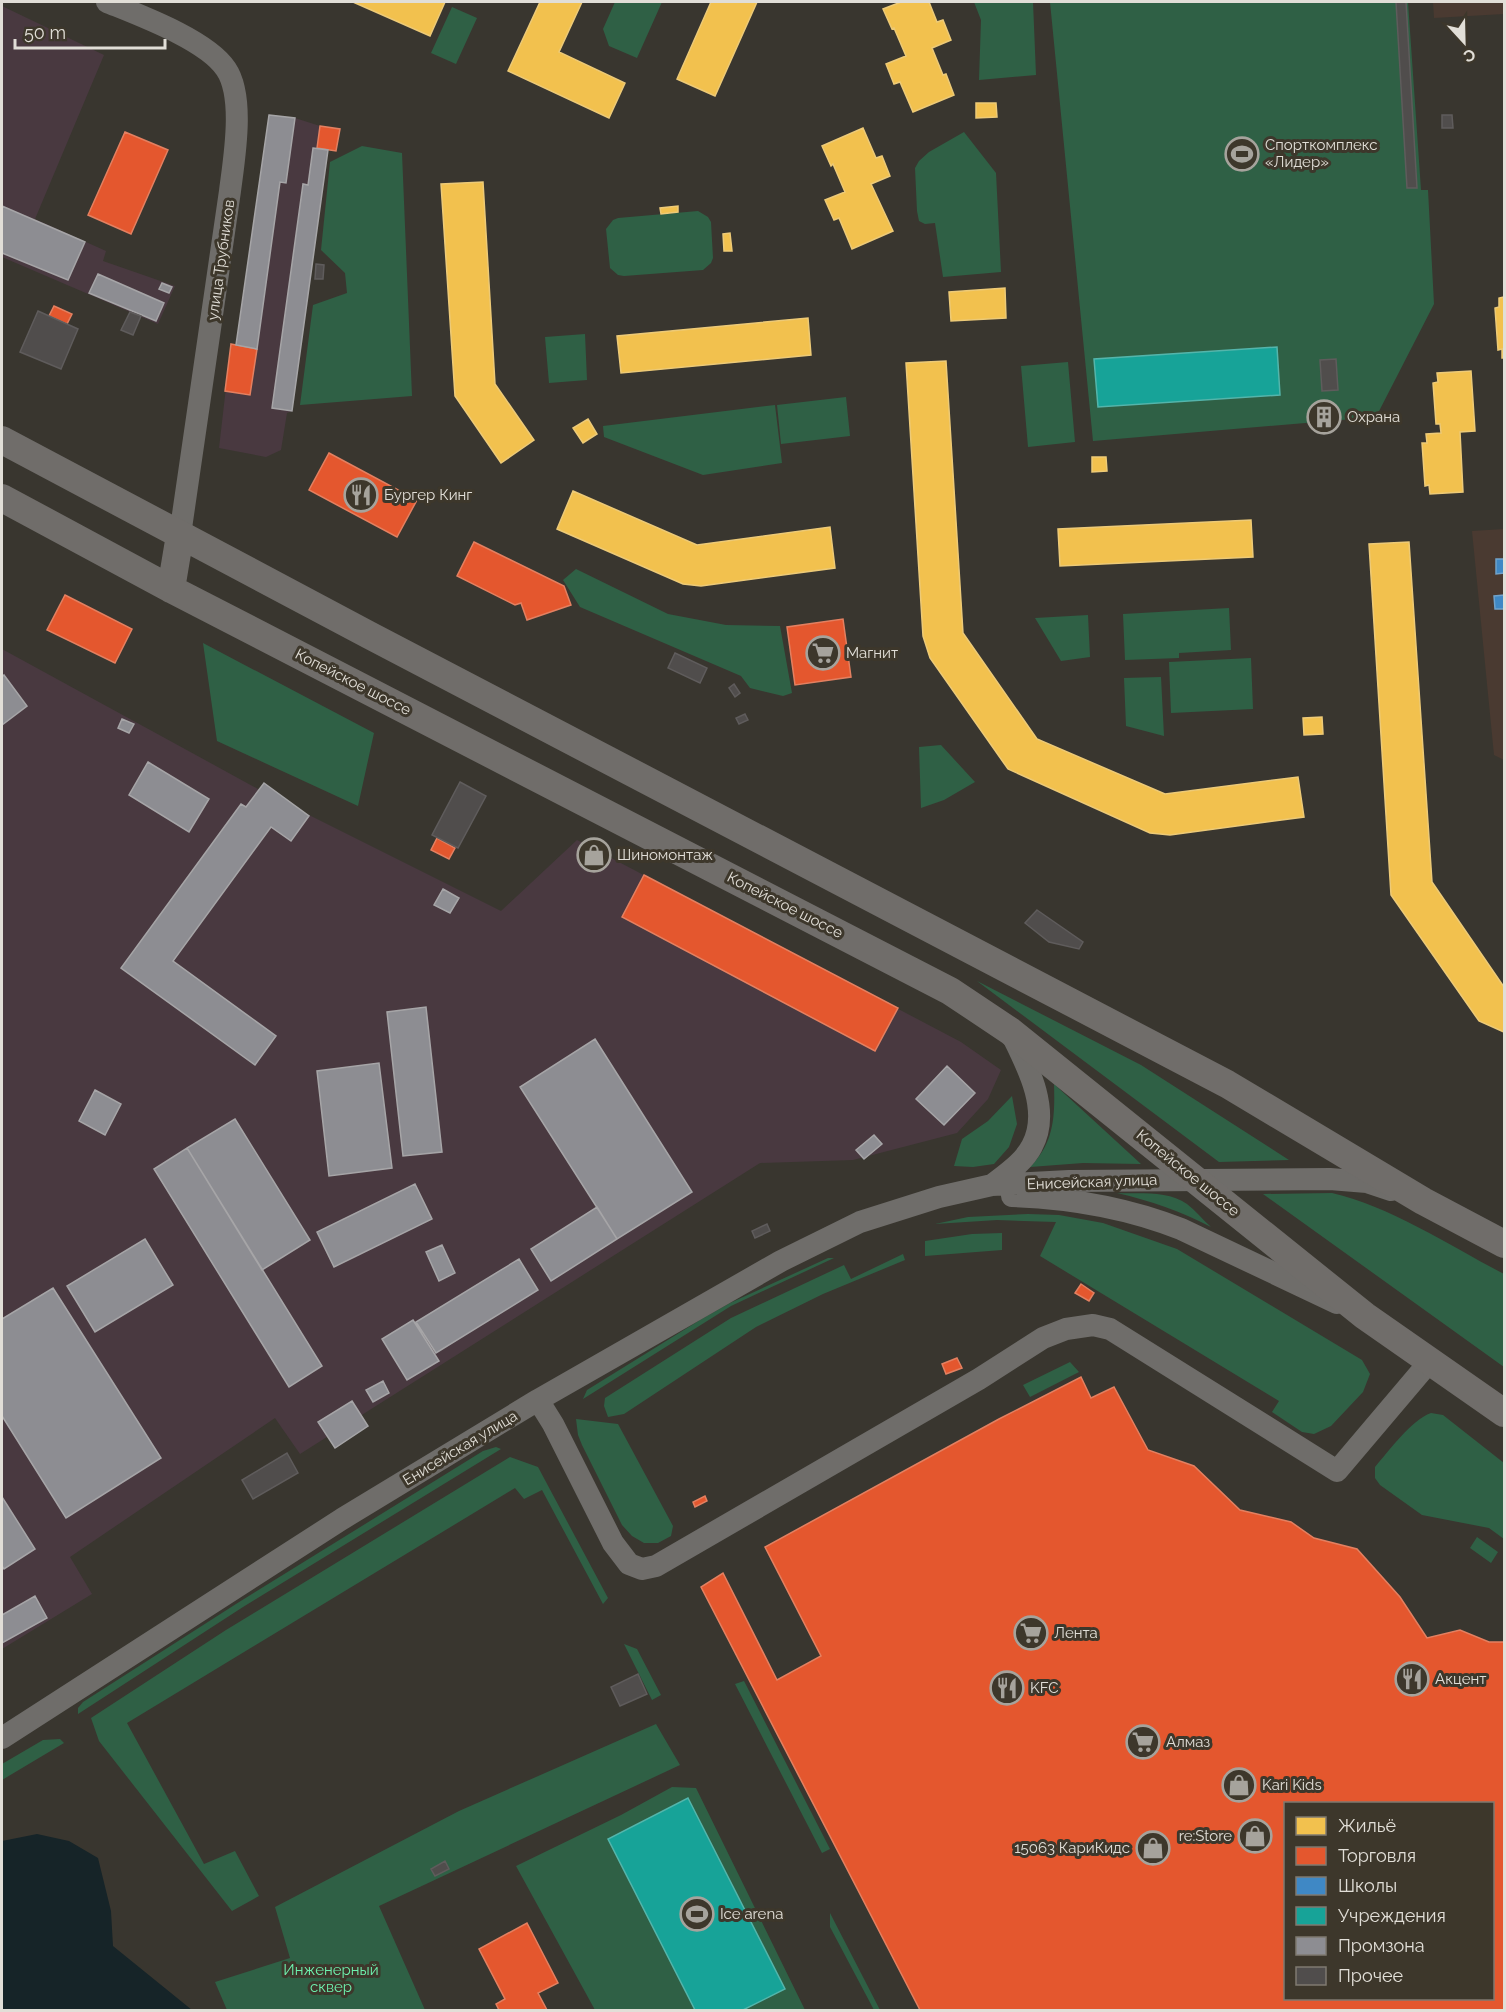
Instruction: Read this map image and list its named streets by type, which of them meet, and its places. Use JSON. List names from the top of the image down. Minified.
{"streets":{"main road":["улица Трубников","Копейское шоссе"],"street":["Енисейская улица"]},"crossings":[["улица Трубников","Копейское шоссе"],["Копейское шоссе","Енисейская улица"]],"parks":["Инженерный сквер"],"places":{"sports":["Спорткомплекс «Лидер»","Ice arena"],"building":["Охрана"],"restaurant":["Бургер Кинг","Акцент","KFC"],"supermarket":["Магнит","Лента","Алмаз"],"shop":["Шиномонтаж","Kari Kids","re:Store","15063 КариКидс"]},"legend":["Жильё","Торговля","Школы","Учреждения","Промзона","Прочее"],"scale_bar":"50 m","north":"bottom"}
